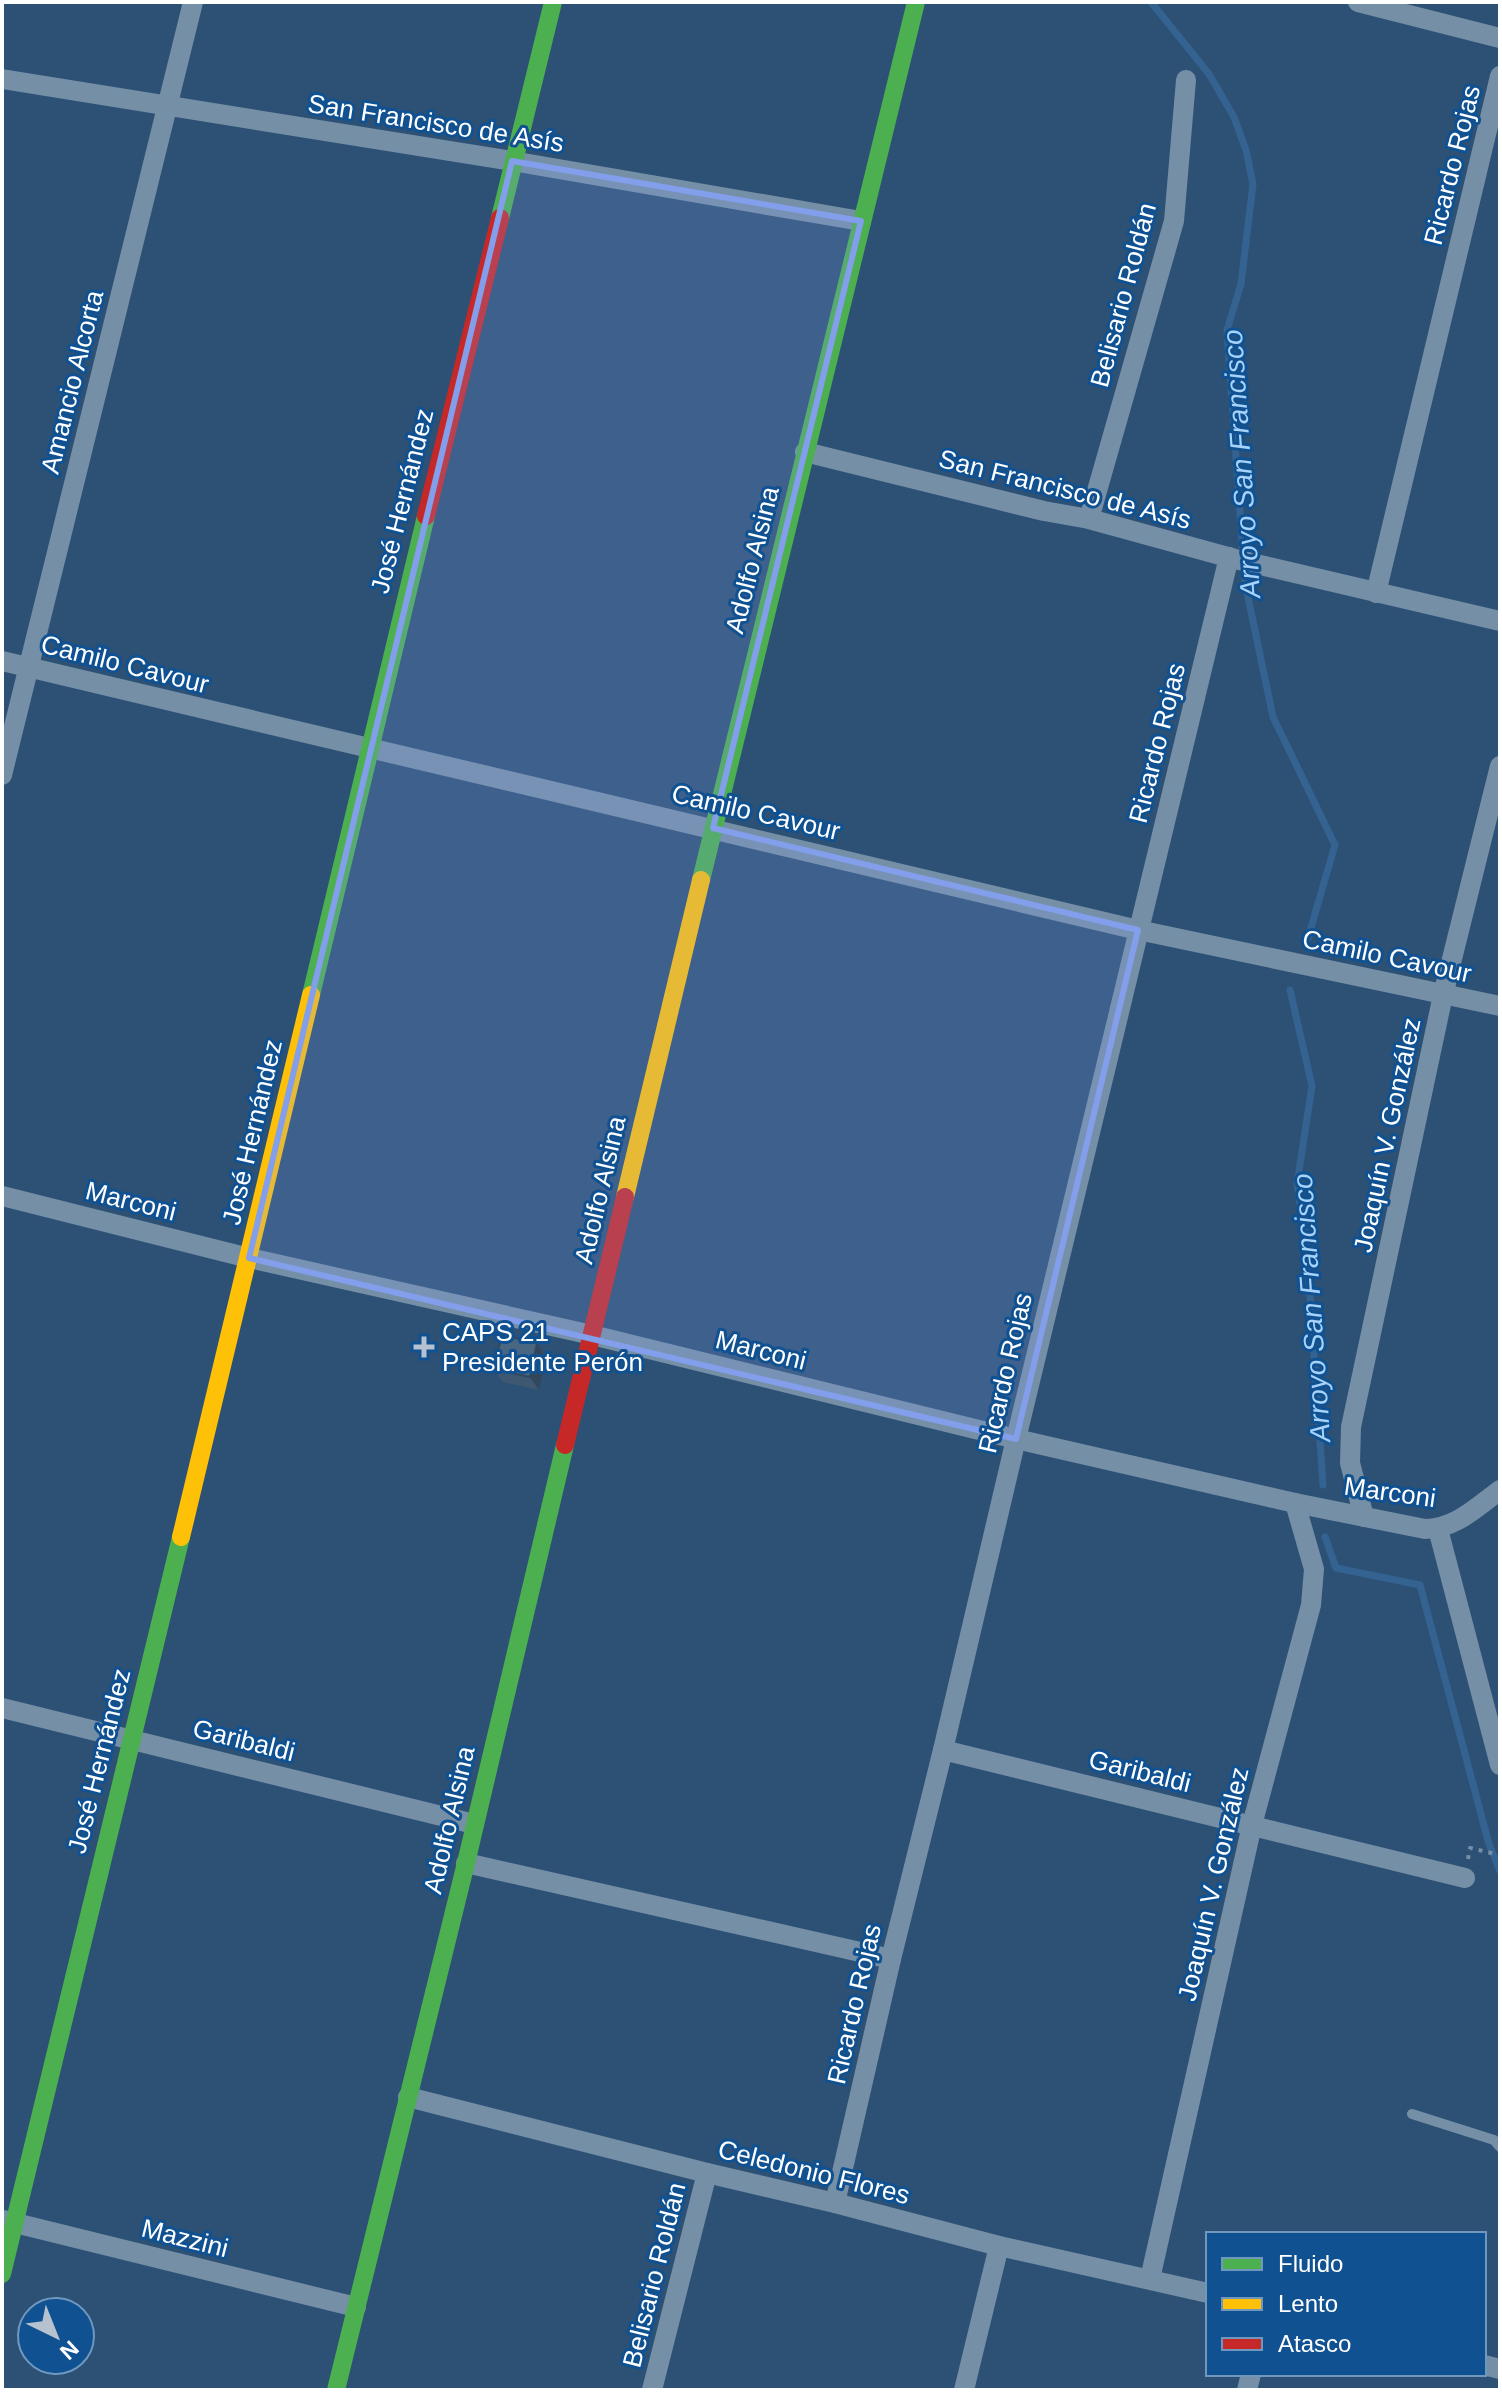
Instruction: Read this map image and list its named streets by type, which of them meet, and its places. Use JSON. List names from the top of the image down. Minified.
{"streets":{"street":["San Francisco de Asís","Ricardo Rojas","Belisario Roldán","Amancio Alcorta","José Hernández","Adolfo Alsina","Camilo Cavour","Joaquín V. González","Marconi","Garibaldi","Celedonio Flores","Mazzini"]},"crossings":[["San Francisco de Asís","Ricardo Rojas"],["San Francisco de Asís","Belisario Roldán"],["San Francisco de Asís","Amancio Alcorta"],["San Francisco de Asís","José Hernández"],["San Francisco de Asís","Adolfo Alsina"],["Ricardo Rojas","Camilo Cavour"],["Ricardo Rojas","Marconi"],["Ricardo Rojas","Garibaldi"],["Ricardo Rojas","Celedonio Flores"],["Belisario Roldán","Celedonio Flores"],["Amancio Alcorta","Camilo Cavour"],["José Hernández","Camilo Cavour"],["José Hernández","Marconi"],["José Hernández","Garibaldi"],["José Hernández","Mazzini"],["Adolfo Alsina","Camilo Cavour"],["Adolfo Alsina","Marconi"],["Adolfo Alsina","Garibaldi"],["Adolfo Alsina","Celedonio Flores"],["Adolfo Alsina","Mazzini"],["Camilo Cavour","Joaquín V. González"],["Joaquín V. González","Marconi"],["Joaquín V. González","Garibaldi"],["Joaquín V. González","Celedonio Flores"]],"water":["Arroyo San Francisco"],"places":{"health":["CAPS 21 Presidente Perón"]},"legend":["Fluido","Lento","Atasco"],"north":"bottom right"}
